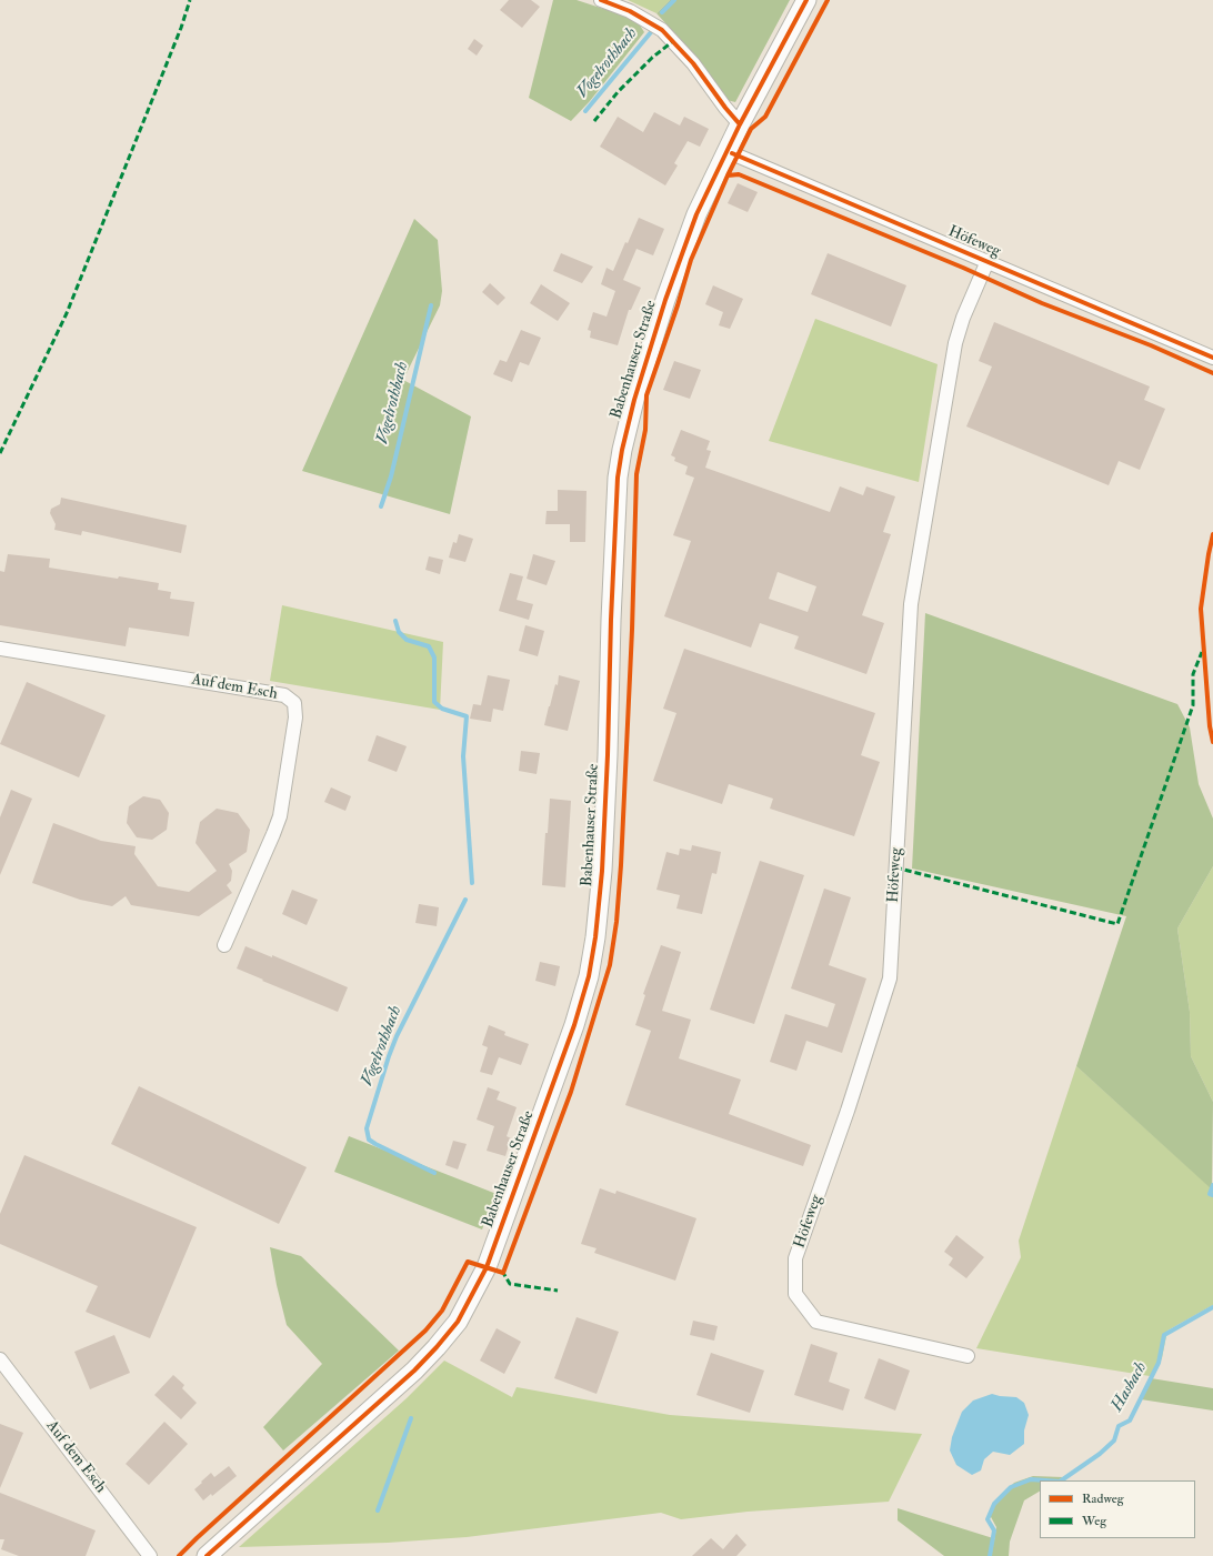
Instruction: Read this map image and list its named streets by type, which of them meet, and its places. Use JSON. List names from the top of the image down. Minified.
{"streets":{"main road":["Babenhauser Straße"],"street":["Höfeweg","Auf dem Esch"]},"crossings":[["Höfeweg","Babenhauser Straße"]],"water":["Vogelrothbach","Hasbach"],"legend":["Radweg","Weg"]}
